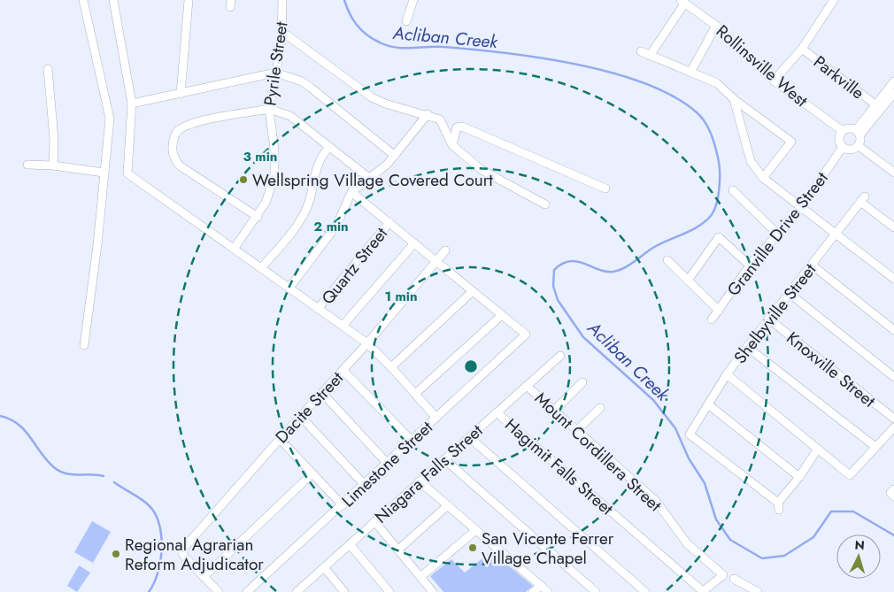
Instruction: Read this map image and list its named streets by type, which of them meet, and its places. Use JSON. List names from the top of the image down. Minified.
{"streets":{"street":["Pyrile Street","Rollinsville West","Parkville","Granville Drive Street","Quartz Street","Shelbyville Street","Knoxville Street","Dacite Street","Mount Cordillera Street","Limestone Street","Hagimit Falls Street","Niagara Falls Street"]},"crossings":[["Rollinsville West","Granville Drive Street"],["Shelbyville Street","Knoxville Street"],["Mount Cordillera Street","Hagimit Falls Street"],["Mount Cordillera Street","Niagara Falls Street"],["Hagimit Falls Street","Niagara Falls Street"]],"water":["Acliban Creek"],"places":["Wellspring Village Covered Court","San Vicente Ferrer Village Chapel","Regional Agrarian Reform Adjudicator"],"north":"top","rings":["3 min","2 min","1 min"]}
